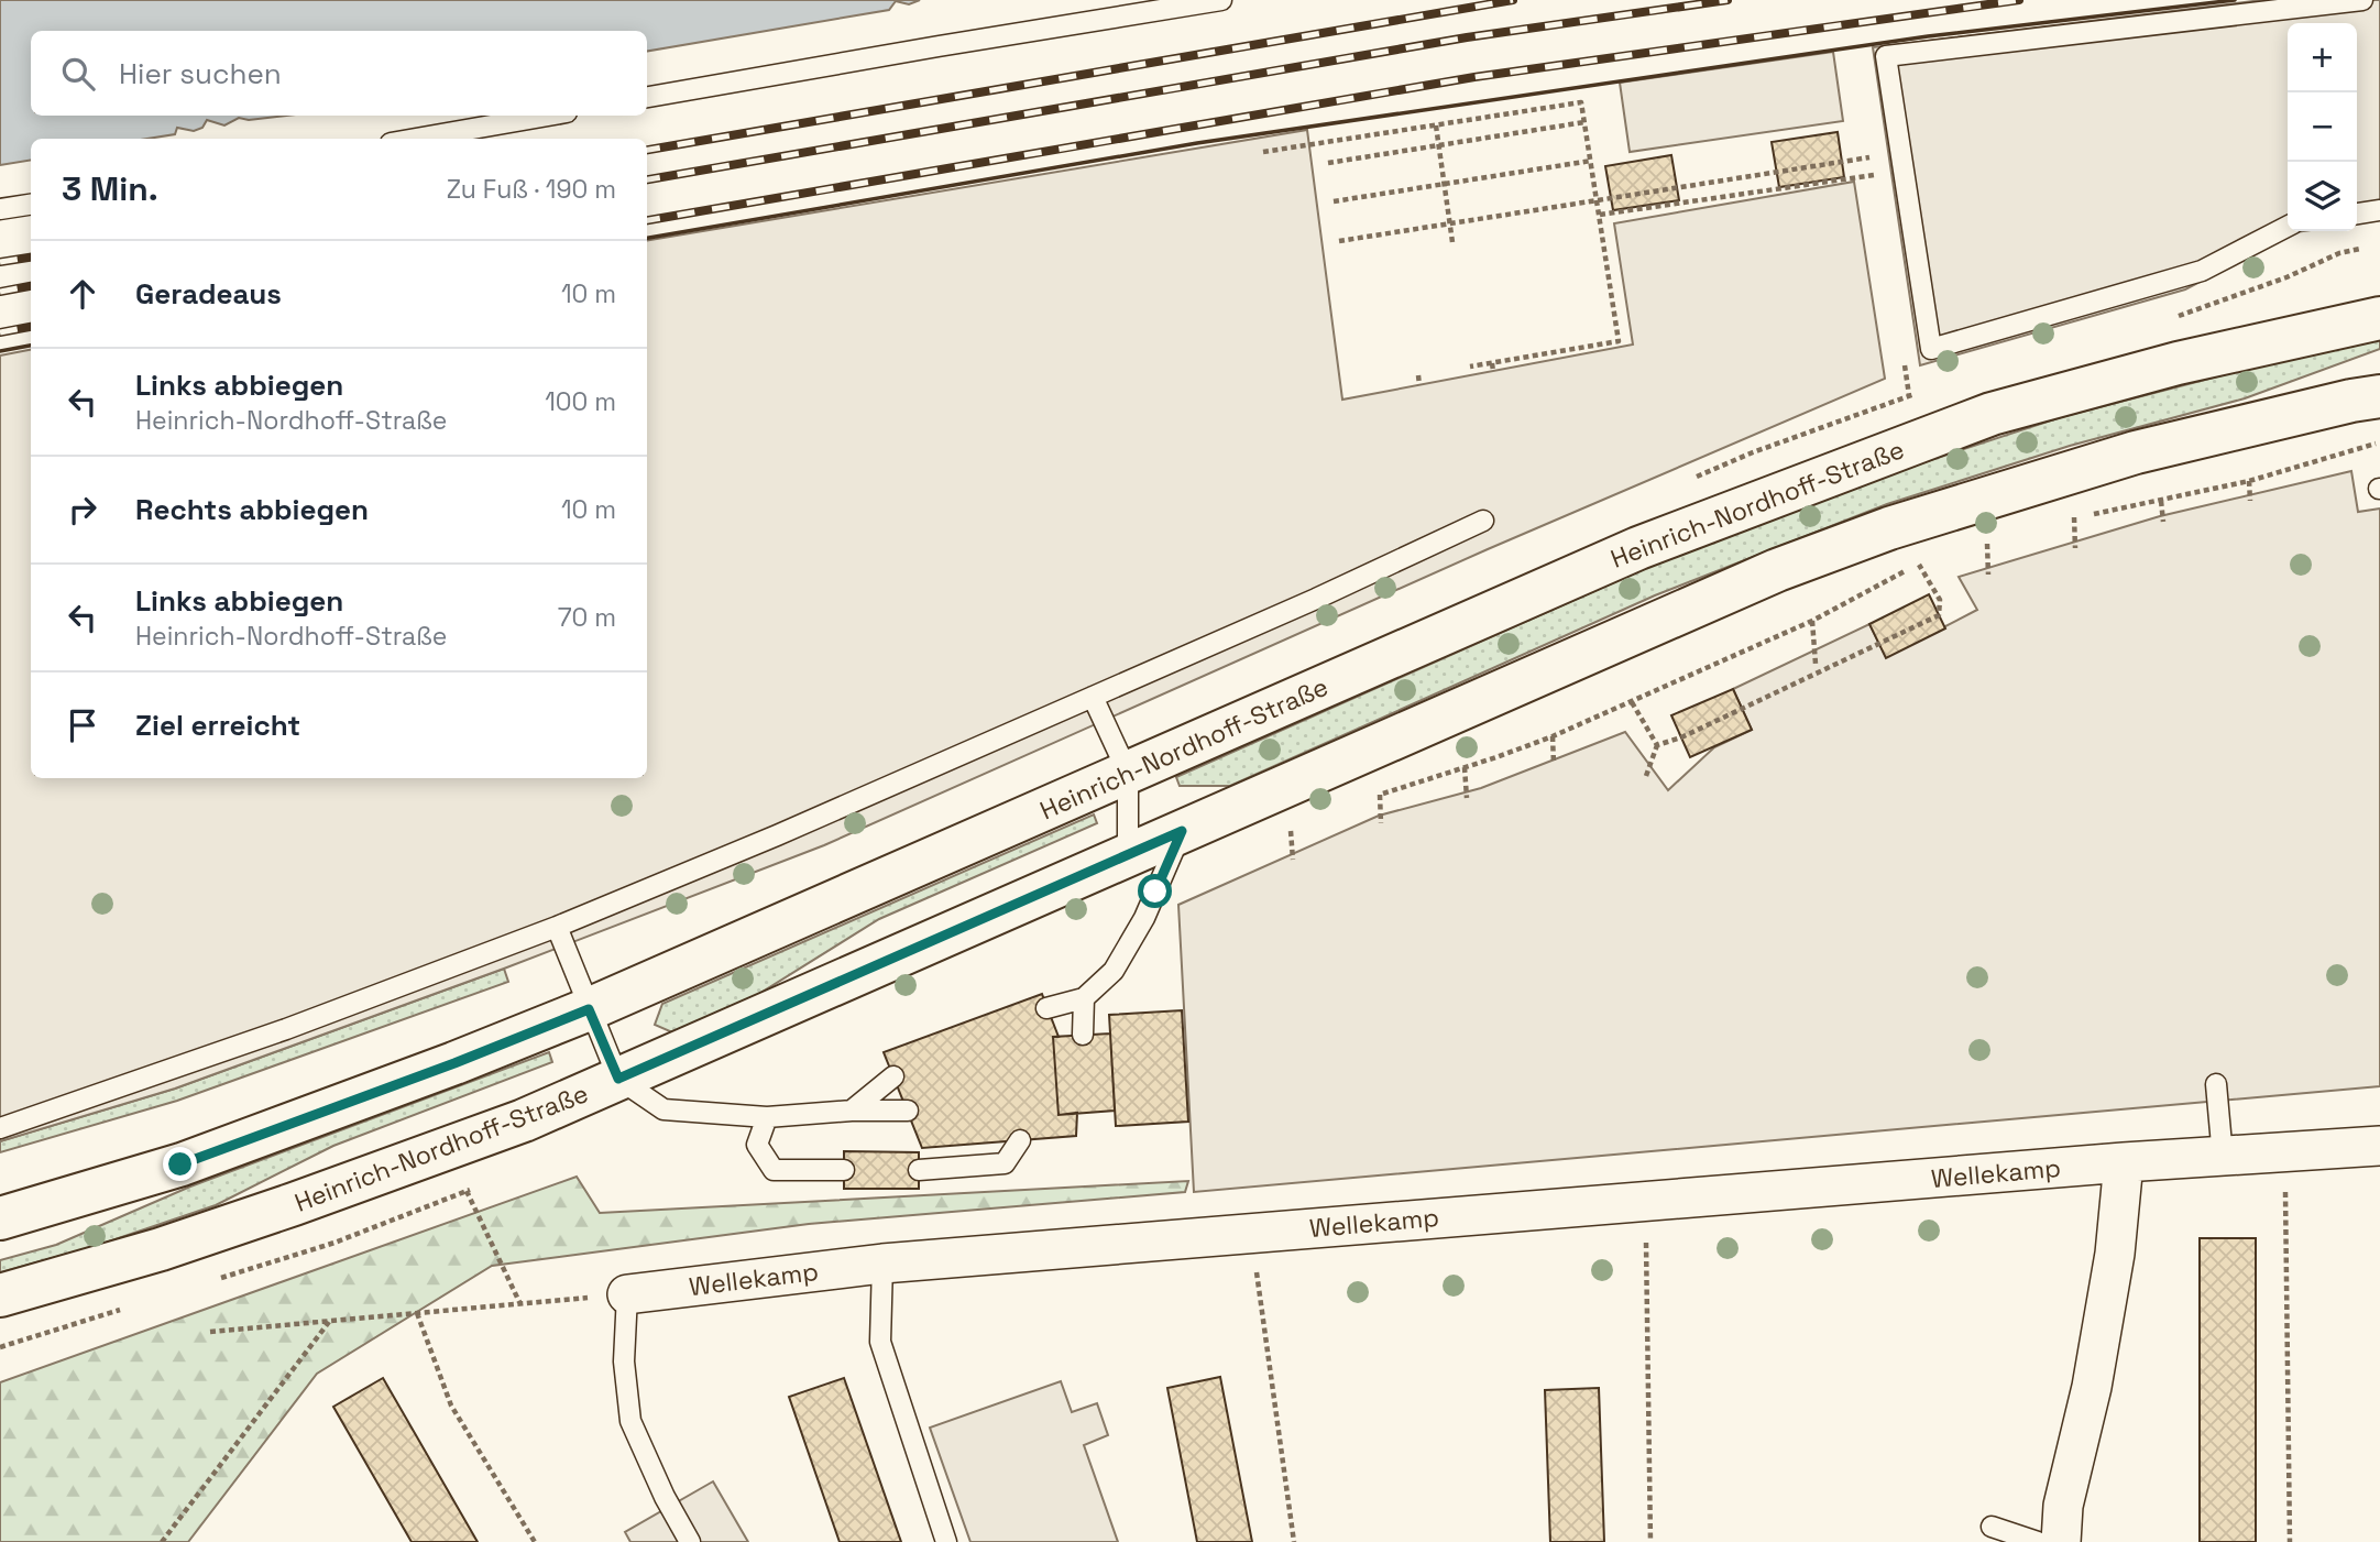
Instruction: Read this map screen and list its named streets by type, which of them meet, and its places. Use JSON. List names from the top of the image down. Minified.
{"streets":{"main road":["Heinrich-Nordhoff-Straße"],"street":["Wellekamp"]},"page":{"map_buttons":["+","−"],"search":"Hier suchen","heading":["3 Min.","Zu Fuß · 190 m"],"list":[["Geradeaus","10 m"],["Links abbiegen","Heinrich-Nordhoff-Straße","100 m"],["Rechts abbiegen","10 m"],["Links abbiegen","Heinrich-Nordhoff-Straße","70 m"],"Ziel erreicht"]}}
